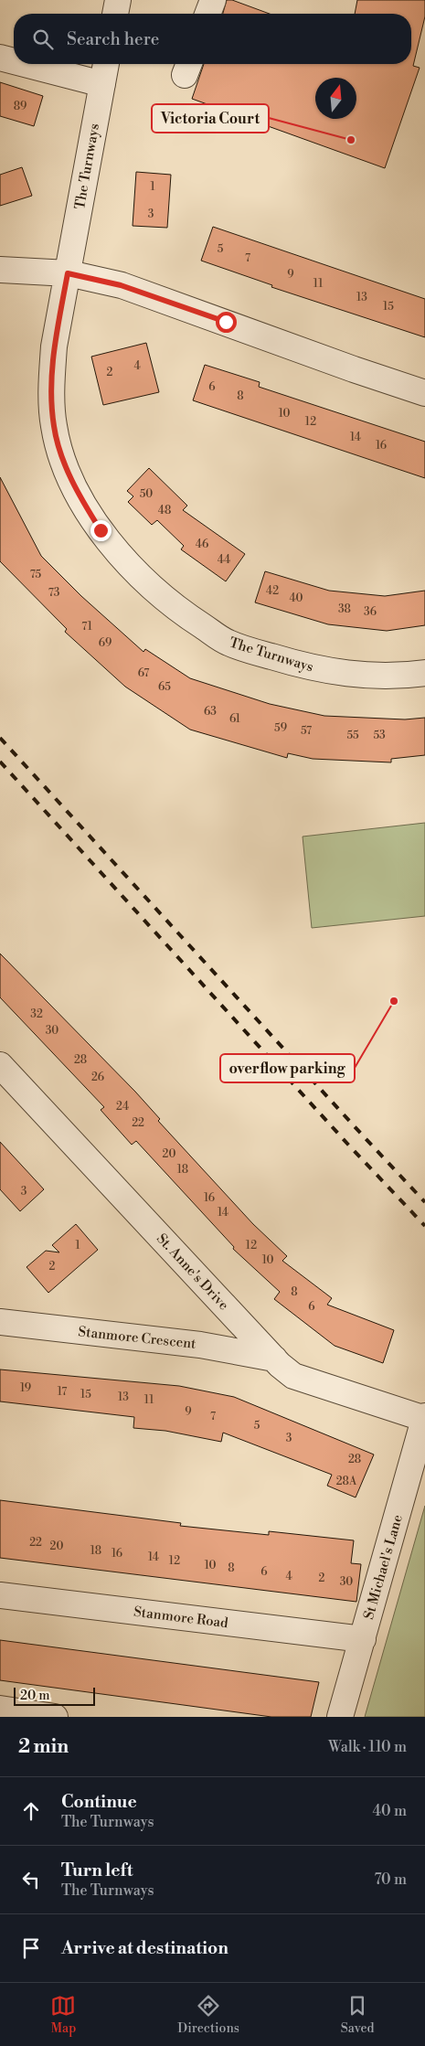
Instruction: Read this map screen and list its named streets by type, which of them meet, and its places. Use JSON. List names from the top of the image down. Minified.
{"streets":{"street":["The Turnways","St. Anne's Drive","Stanmore Crescent","St Michael's Lane","Stanmore Road"]},"crossings":[["St. Anne's Drive","Stanmore Crescent"],["St. Anne's Drive","St Michael's Lane"],["St Michael's Lane","Stanmore Road"]],"places":["Victoria Court","overflow parking"],"house_numbers":["89","1","3","5","7","9","11","13","15","4","2","6","8","10","12","14","16","50","48","46","44","75","42","73","40","38","36","71","69","67","65","63","61","59","57","55","53","32","30","28","26","24","22","20","18","3","16","14","1","12","10","2","8","6","19","17","15","13","11","9","7","5","3","28","28A","22","20","18","16","14","12","10","8","6","4","2","30"],"scale_bar":"20 m","north":"top","page":{"search":"Search here","scale":"20 m","heading":["2 min","Walk · 110 m"],"list":[["Continue","The Turnways","40 m"],["Turn left","The Turnways","70 m"],"Arrive at destination"],"nav":["Map","Directions","Saved"]}}
